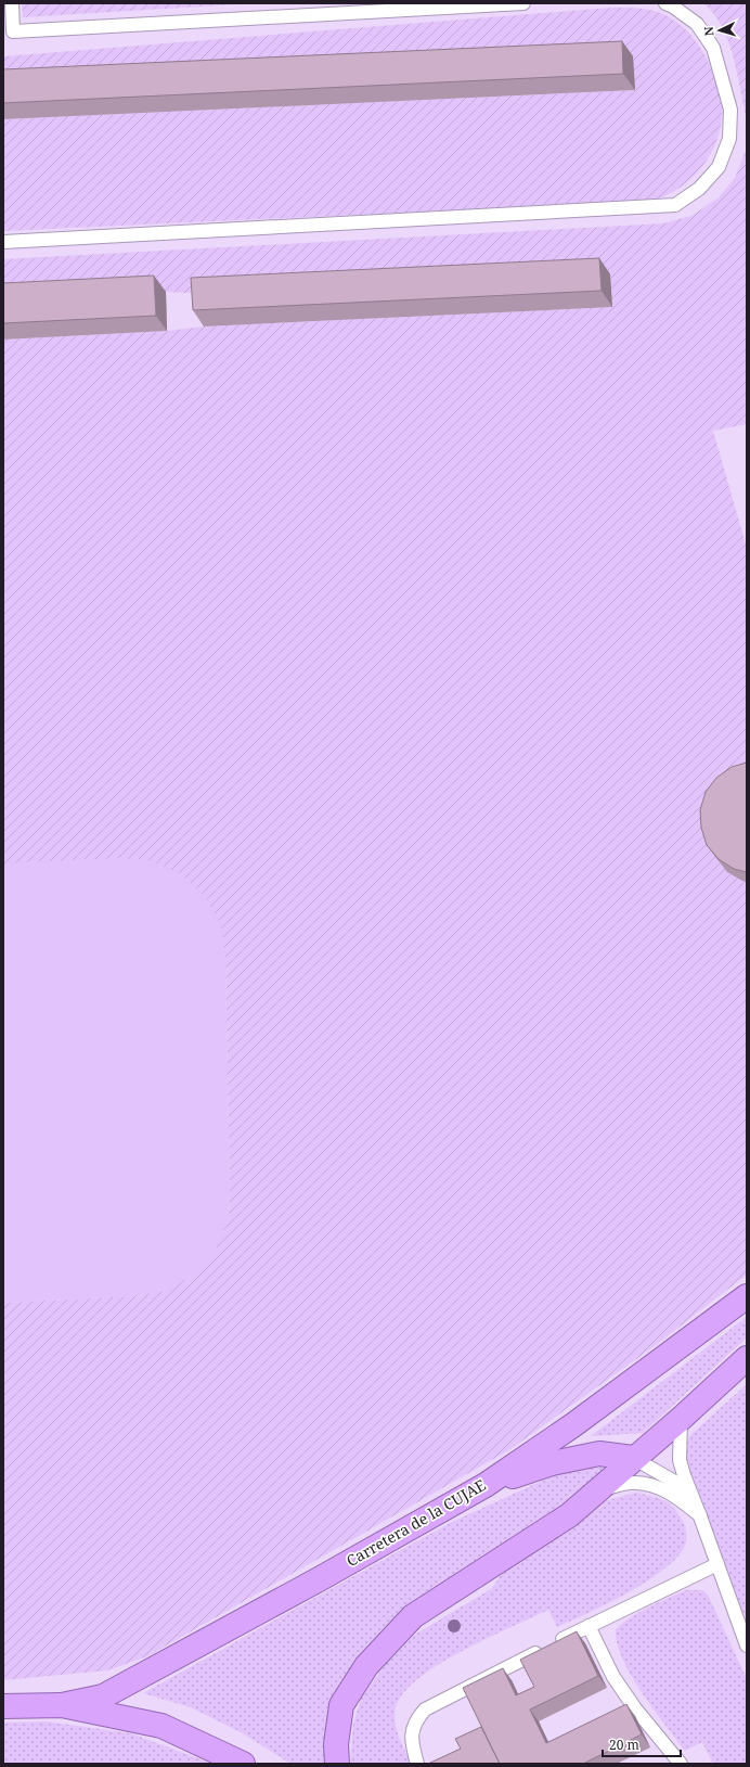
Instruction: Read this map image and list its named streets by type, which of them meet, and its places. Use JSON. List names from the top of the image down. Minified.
{"streets":{"highway":["Carretera de la CUJAE"]},"scale_bar":"20 m","north":"left"}
